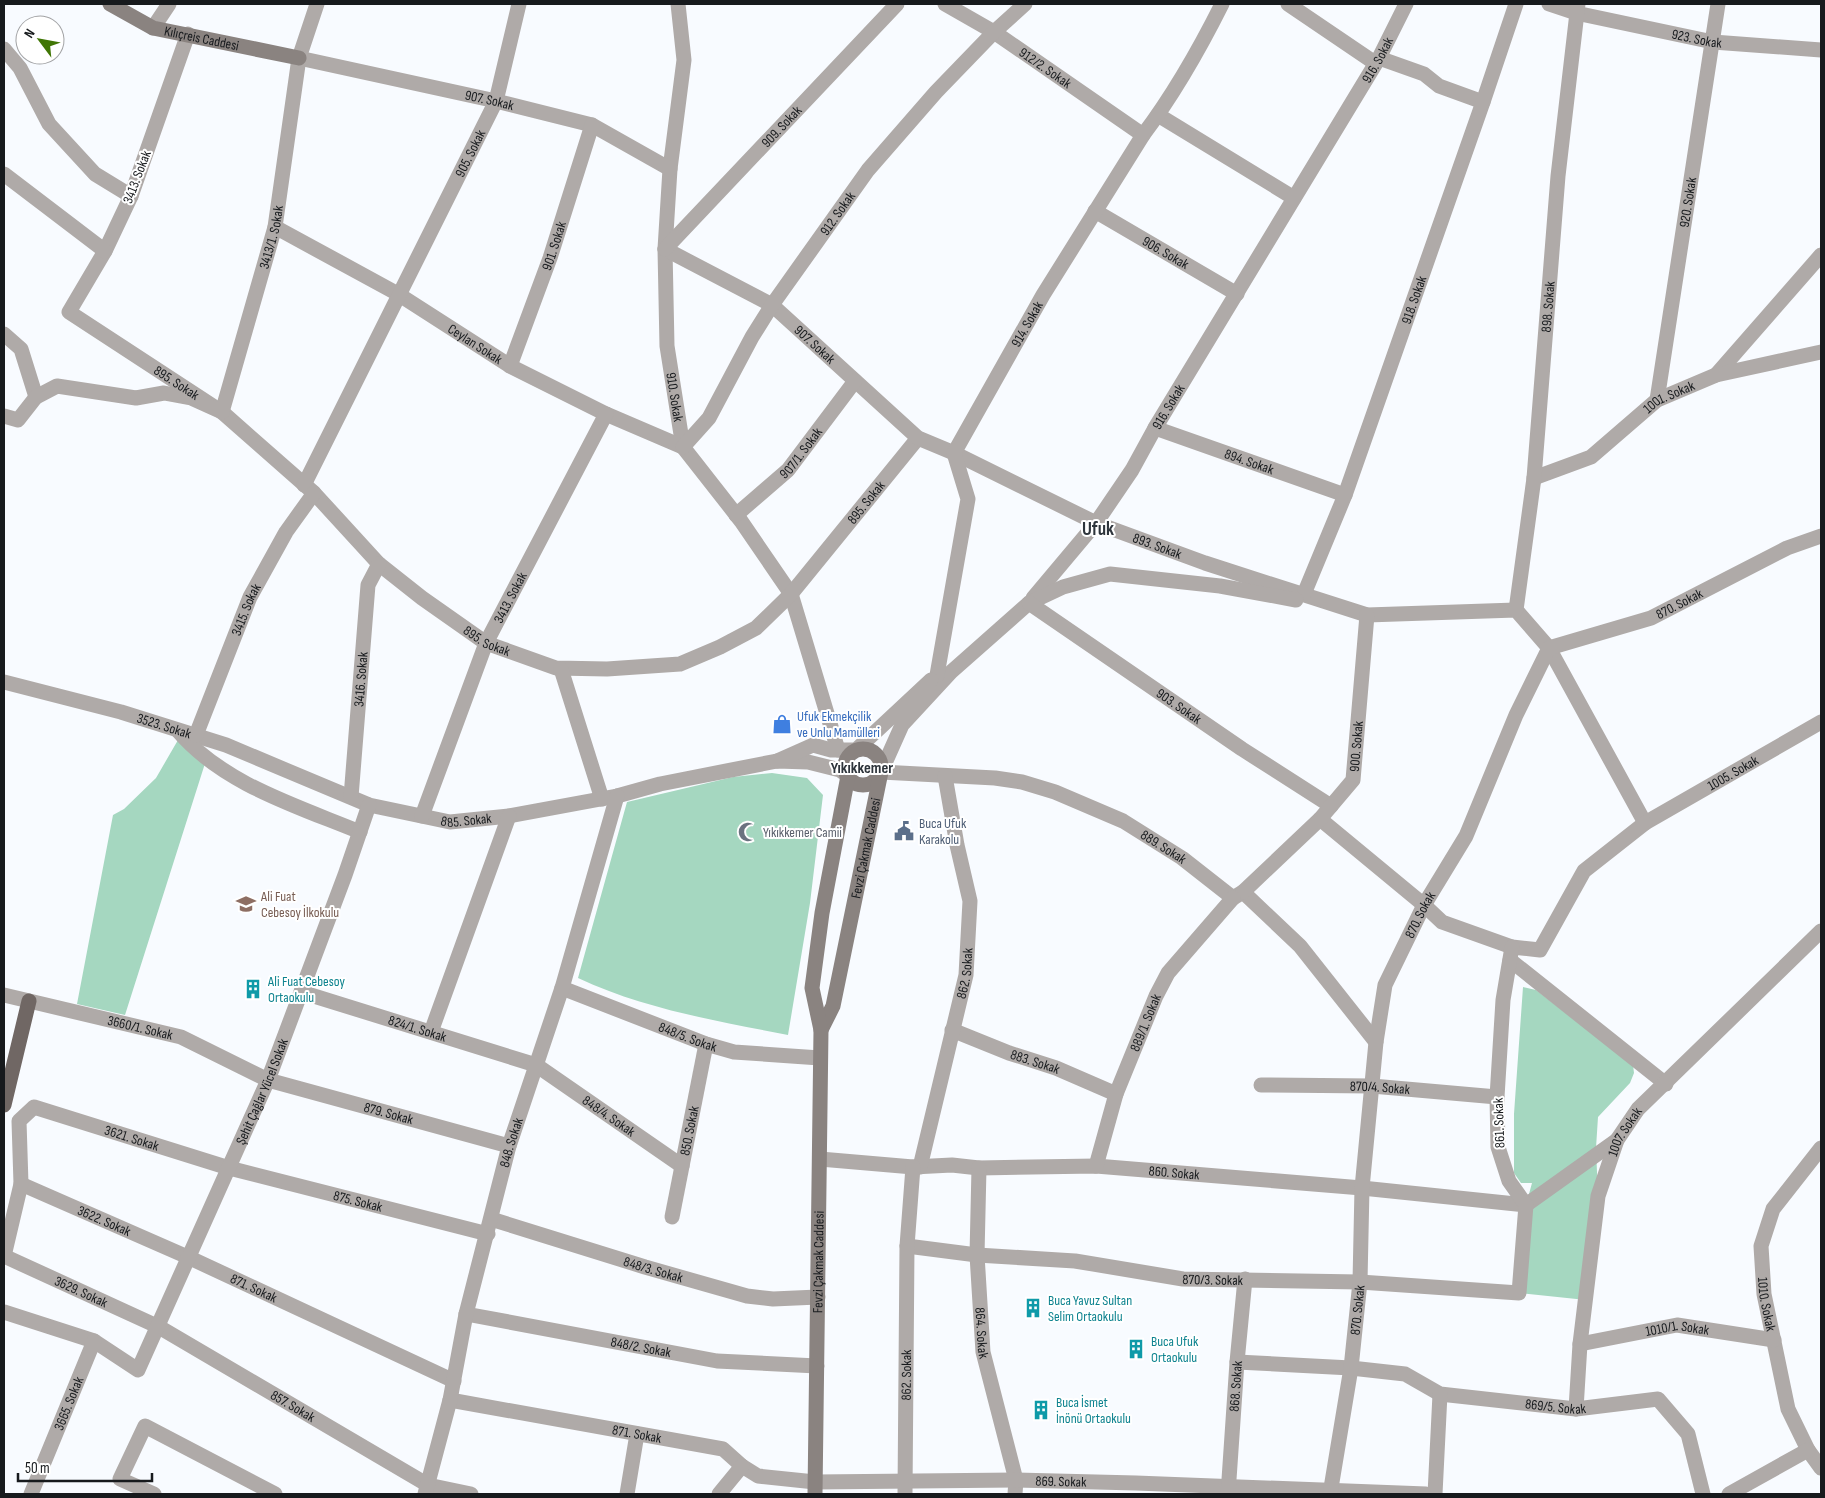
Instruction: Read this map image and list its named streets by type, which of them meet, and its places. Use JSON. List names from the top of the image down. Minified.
{"streets":{"main road":["Kılıçreis Caddesi","Fevzi Çakmak Caddesi"],"street":["923. Sokak","916. Sokak","912/2. Sokak","907. Sokak","909. Sokak","905. Sokak","3413. Sokak","920. Sokak","912. Sokak","3413/1. Sokak","901. Sokak","906. Sokak","918. Sokak","898. Sokak","914. Sokak","Ceylan Sokak","895. Sokak","910. Sokak","1001. Sokak","907/1. Sokak","894. Sokak","893. Sokak","870. Sokak","3415. Sokak","3416. Sokak","903. Sokak","3523. Sokak","900. Sokak","1005. Sokak","885. Sokak","889. Sokak","862. Sokak","889/1. Sokak","3660/1. Sokak","824/1. Sokak","848/5. Sokak","883. Sokak","870/4. Sokak","Şehit Çağlar Yücel Sokak","879. Sokak","848/4. Sokak","861. Sokak","850. Sokak","1007. Sokak","3621. Sokak","848. Sokak","860. Sokak","875. Sokak","3622. Sokak","848/3. Sokak","870/3. Sokak","871. Sokak","3629. Sokak","1010. Sokak","1010/1. Sokak","864. Sokak","848/2. Sokak","868. Sokak","3665. Sokak","869/5. Sokak","857. Sokak","869. Sokak"]},"crossings":[["Kılıçreis Caddesi","907. Sokak"],["Kılıçreis Caddesi","3413. Sokak"],["Kılıçreis Caddesi","3413/1. Sokak"],["923. Sokak","920. Sokak"],["923. Sokak","898. Sokak"],["916. Sokak","906. Sokak"],["916. Sokak","894. Sokak"],["916. Sokak","893. Sokak"],["916. Sokak","903. Sokak"],["916. Sokak","889. Sokak"],["916. Sokak","Fevzi Çakmak Caddesi"],["912/2. Sokak","912. Sokak"],["912/2. Sokak","914. Sokak"],["907. Sokak","909. Sokak"],["907. Sokak","905. Sokak"],["907. Sokak","912. Sokak"],["907. Sokak","3413/1. Sokak"],["907. Sokak","901. Sokak"],["907. Sokak","914. Sokak"],["907. Sokak","895. Sokak"],["907. Sokak","910. Sokak"],["907. Sokak","907/1. Sokak"],["907. Sokak","893. Sokak"],["909. Sokak","910. Sokak"],["905. Sokak","Ceylan Sokak"],["905. Sokak","3415. Sokak"],["3413. Sokak","Ceylan Sokak"],["3413. Sokak","895. Sokak"],["3413. Sokak","885. Sokak"],["920. Sokak","1001. Sokak"],["912. Sokak","Ceylan Sokak"],["912. Sokak","910. Sokak"],["3413/1. Sokak","Ceylan Sokak"],["3413/1. Sokak","895. Sokak"],["901. Sokak","Ceylan Sokak"],["906. Sokak","914. Sokak"],["918. Sokak","894. Sokak"],["918. Sokak","893. Sokak"],["898. Sokak","1001. Sokak"],["898. Sokak","893. Sokak"],["914. Sokak","893. Sokak"],["Ceylan Sokak","910. Sokak"],["Ceylan Sokak","3415. Sokak"],["895. Sokak","910. Sokak"],["895. Sokak","3415. Sokak"],["895. Sokak","3416. Sokak"],["910. Sokak","907/1. Sokak"],["893. Sokak","903. Sokak"],["893. Sokak","900. Sokak"],["893. Sokak","Fevzi Çakmak Caddesi"],["870. Sokak","889. Sokak"],["870. Sokak","870/4. Sokak"],["870. Sokak","860. Sokak"],["870. Sokak","870/3. Sokak"],["870. Sokak","869/5. Sokak"],["870. Sokak","869. Sokak"],["3415. Sokak","3523. Sokak"],["3416. Sokak","885. Sokak"],["903. Sokak","900. Sokak"],["903. Sokak","Fevzi Çakmak Caddesi"],["3523. Sokak","885. Sokak"],["900. Sokak","889. Sokak"],["900. Sokak","889/1. Sokak"],["1005. Sokak","861. Sokak"],["885. Sokak","Şehit Çağlar Yücel Sokak"],["885. Sokak","848. Sokak"],["889. Sokak","Fevzi Çakmak Caddesi"],["889. Sokak","862. Sokak"],["889. Sokak","889/1. Sokak"],["Fevzi Çakmak Caddesi","848/5. Sokak"],["Fevzi Çakmak Caddesi","860. Sokak"],["Fevzi Çakmak Caddesi","848/3. Sokak"],["Fevzi Çakmak Caddesi","871. Sokak"],["Fevzi Çakmak Caddesi","848/2. Sokak"],["Fevzi Çakmak Caddesi","869. Sokak"],["862. Sokak","883. Sokak"],["862. Sokak","860. Sokak"],["862. Sokak","870/3. Sokak"],["862. Sokak","869. Sokak"],["889/1. Sokak","883. Sokak"],["889/1. Sokak","860. Sokak"],["3660/1. Sokak","Şehit Çağlar Yücel Sokak"],["3660/1. Sokak","879. Sokak"],["824/1. Sokak","Şehit Çağlar Yücel Sokak"],["824/1. Sokak","848/4. Sokak"],["824/1. Sokak","848. Sokak"],["848/5. Sokak","850. Sokak"],["848/5. Sokak","848. Sokak"],["870/4. Sokak","861. Sokak"],["Şehit Çağlar Yücel Sokak","879. Sokak"],["Şehit Çağlar Yücel Sokak","3621. Sokak"],["Şehit Çağlar Yücel Sokak","875. Sokak"],["Şehit Çağlar Yücel Sokak","3622. Sokak"],["Şehit Çağlar Yücel Sokak","871. Sokak"],["Şehit Çağlar Yücel Sokak","3629. Sokak"],["Şehit Çağlar Yücel Sokak","3665. Sokak"],["Şehit Çağlar Yücel Sokak","857. Sokak"],["879. Sokak","848. Sokak"],["848/4. Sokak","850. Sokak"],["848/4. Sokak","848. Sokak"],["861. Sokak","860. Sokak"],["861. Sokak","870/3. Sokak"],["1007. Sokak","1010/1. Sokak"],["1007. Sokak","869/5. Sokak"],["3621. Sokak","875. Sokak"],["3621. Sokak","3622. Sokak"],["848. Sokak","875. Sokak"],["848. Sokak","848/3. Sokak"],["848. Sokak","871. Sokak"],["848. Sokak","848/2. Sokak"],["848. Sokak","857. Sokak"],["860. Sokak","870/3. Sokak"],["860. Sokak","864. Sokak"],["875. Sokak","848/3. Sokak"],["3622. Sokak","871. Sokak"],["870/3. Sokak","864. Sokak"],["870/3. Sokak","868. Sokak"],["871. Sokak","869. Sokak"],["3629. Sokak","857. Sokak"],["1010. Sokak","1010/1. Sokak"],["864. Sokak","869. Sokak"],["868. Sokak","869/5. Sokak"],["868. Sokak","869. Sokak"]],"districts":["Ufuk","Yıkıkkemer"],"places":{"shop":["Ufuk Ekmekçilik ve Unlu Mamülleri"],"public building":["Buca Ufuk Karakolu"],"mosque":["Yıkıkkemer Camii"],"school or university":["Ali Fuat Cebesoy İlkokulu"],"building":["Ali Fuat Cebesoy Ortaokulu","Buca Yavuz Sultan Selim Ortaokulu","Buca Ufuk Ortaokulu","Buca İsmet İnönü Ortaokulu"]},"scale_bar":"50 m","north":"top left"}
